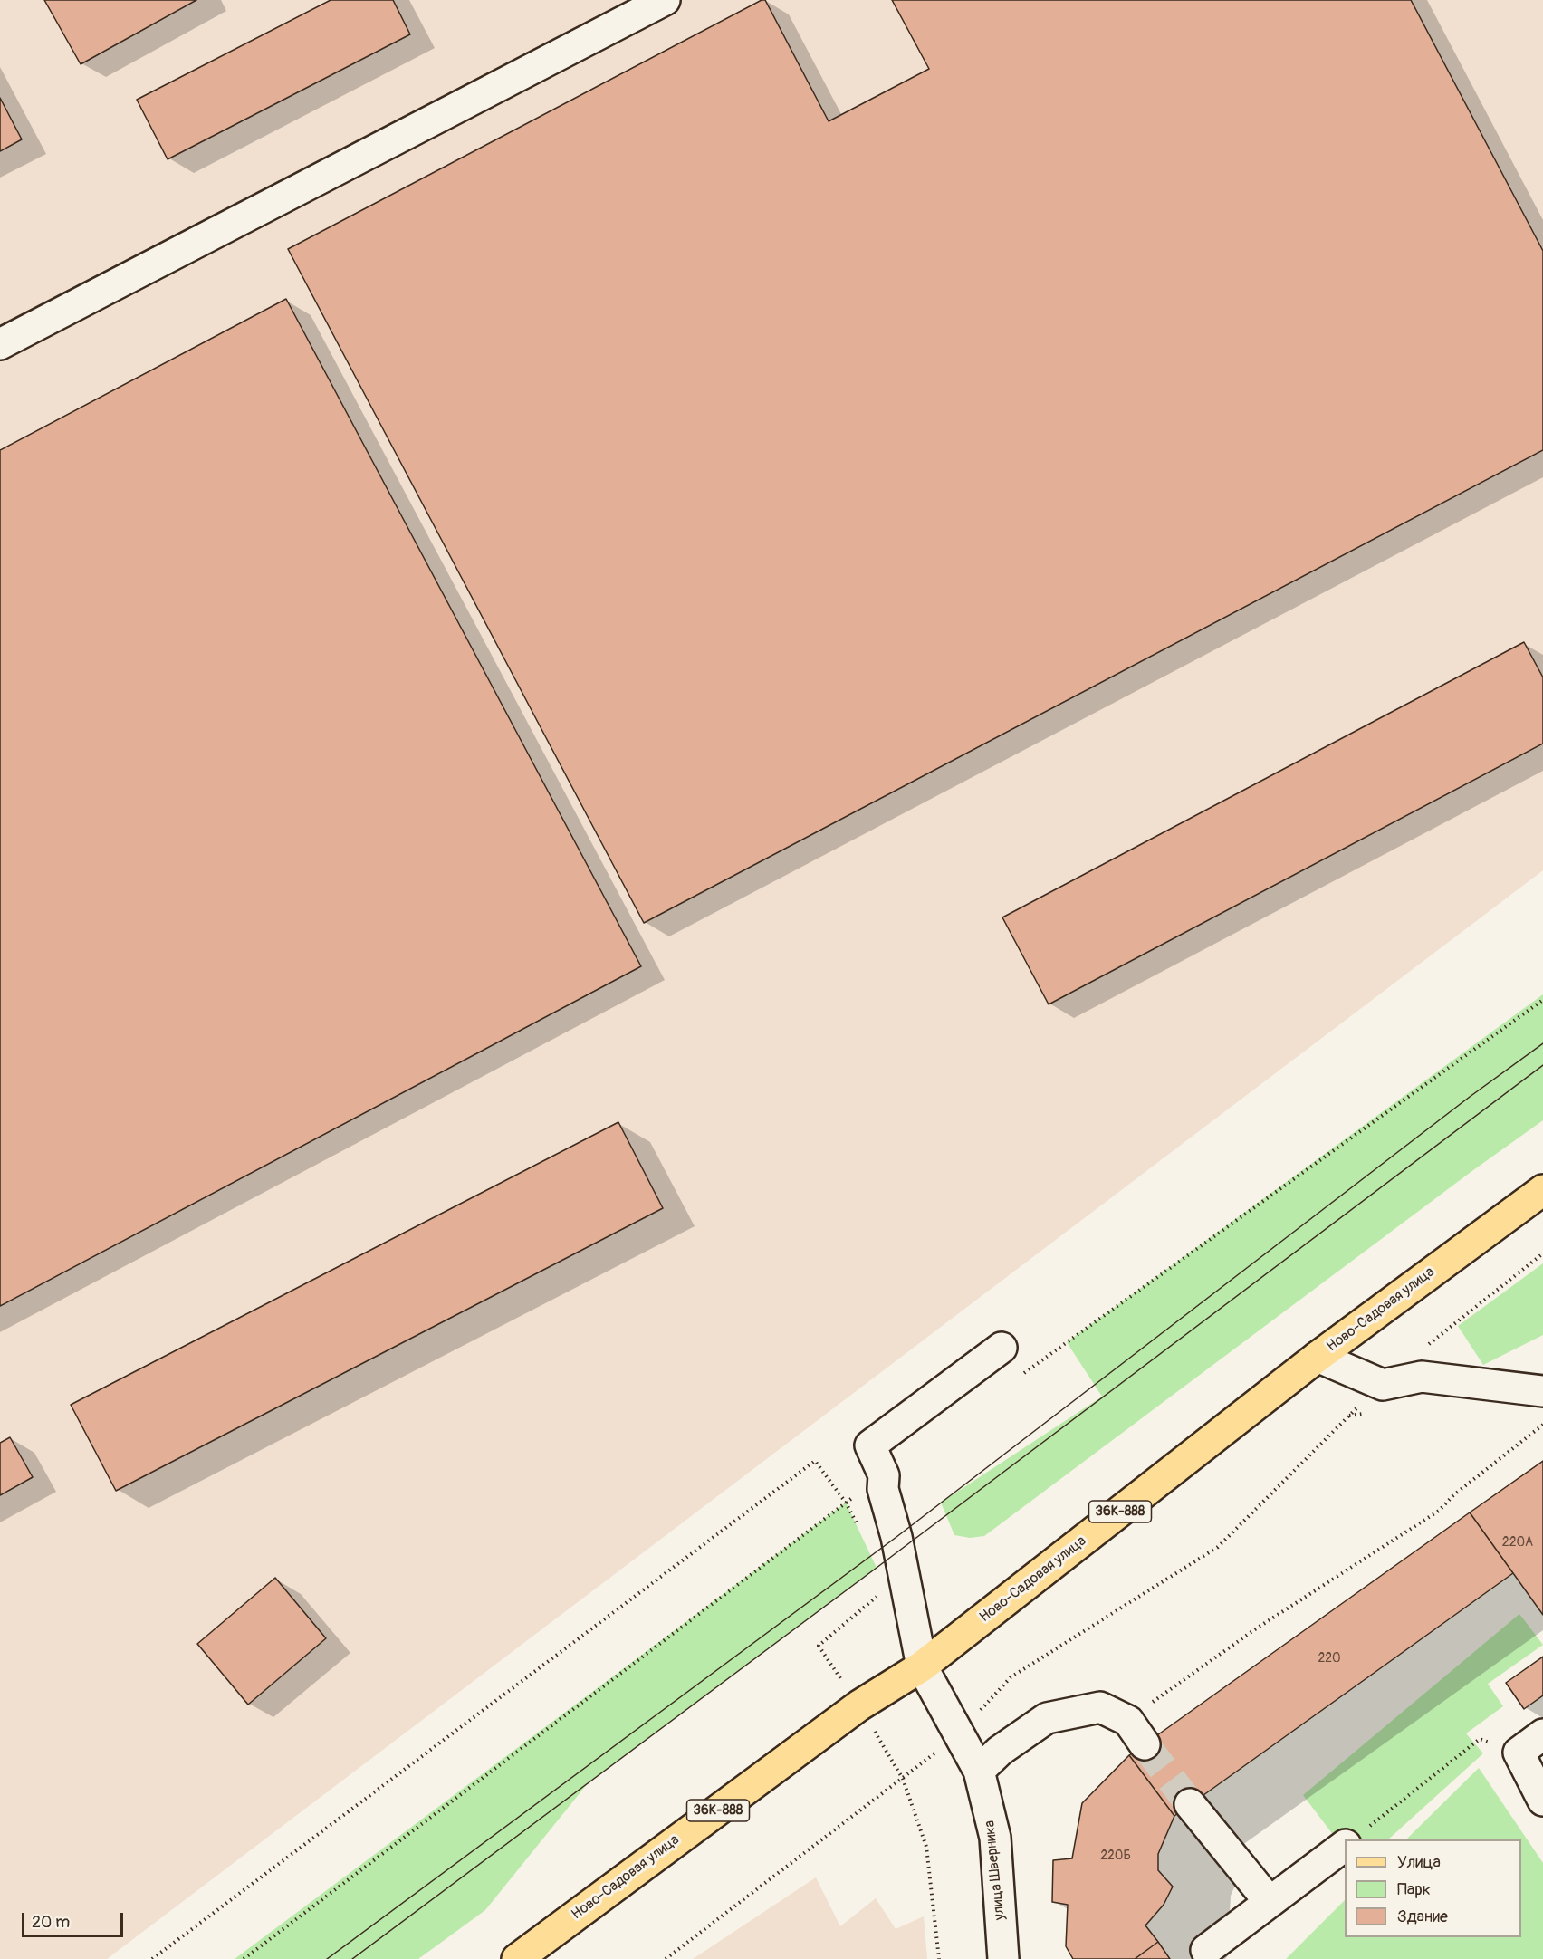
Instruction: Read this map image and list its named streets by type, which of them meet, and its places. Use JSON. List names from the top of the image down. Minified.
{"streets":{"main road":["Ново-Садовая улица","36К-888"],"street":["улица Шверника"]},"crossings":[["Ново-Садовая улица","улица Шверника"]],"house_numbers":["220А","220","220Б"],"legend":["Улица","Парк","Здание"],"scale_bar":"20 m"}
